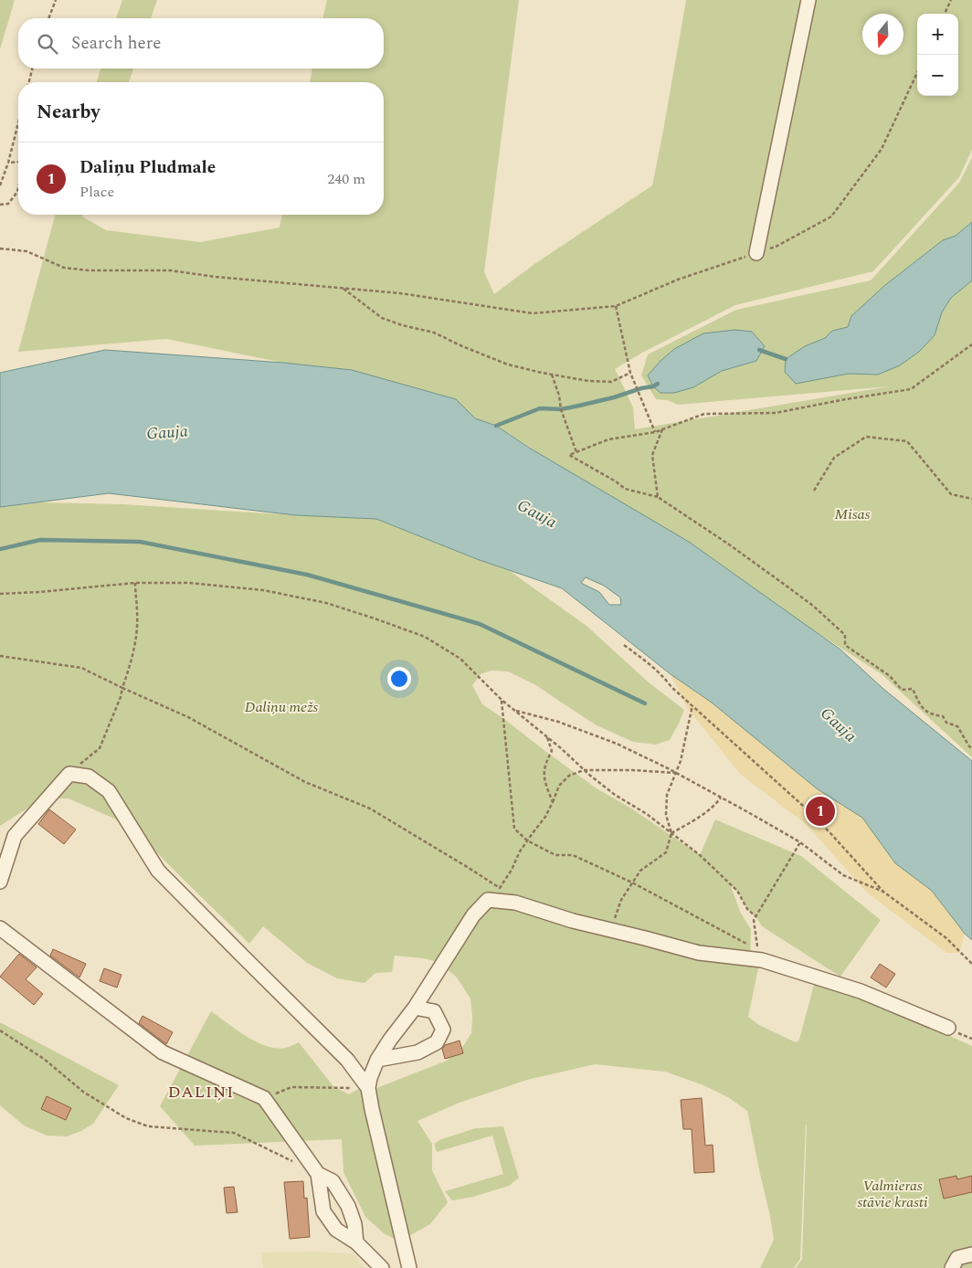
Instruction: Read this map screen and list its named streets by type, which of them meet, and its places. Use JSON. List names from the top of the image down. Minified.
{"districts":["DALIŅI"],"water":["Gauja"],"parks":["Misas","Daliņu mežs","Valmieras stāvie krasti"],"north":"bottom","page":{"map_buttons":["+","−"],"search":"Search here","heading":"Nearby","list":[{"mark":"1","name":"Daliņu Pludmale","note":"Place","value":"240 m"}],"pins":"1"}}
